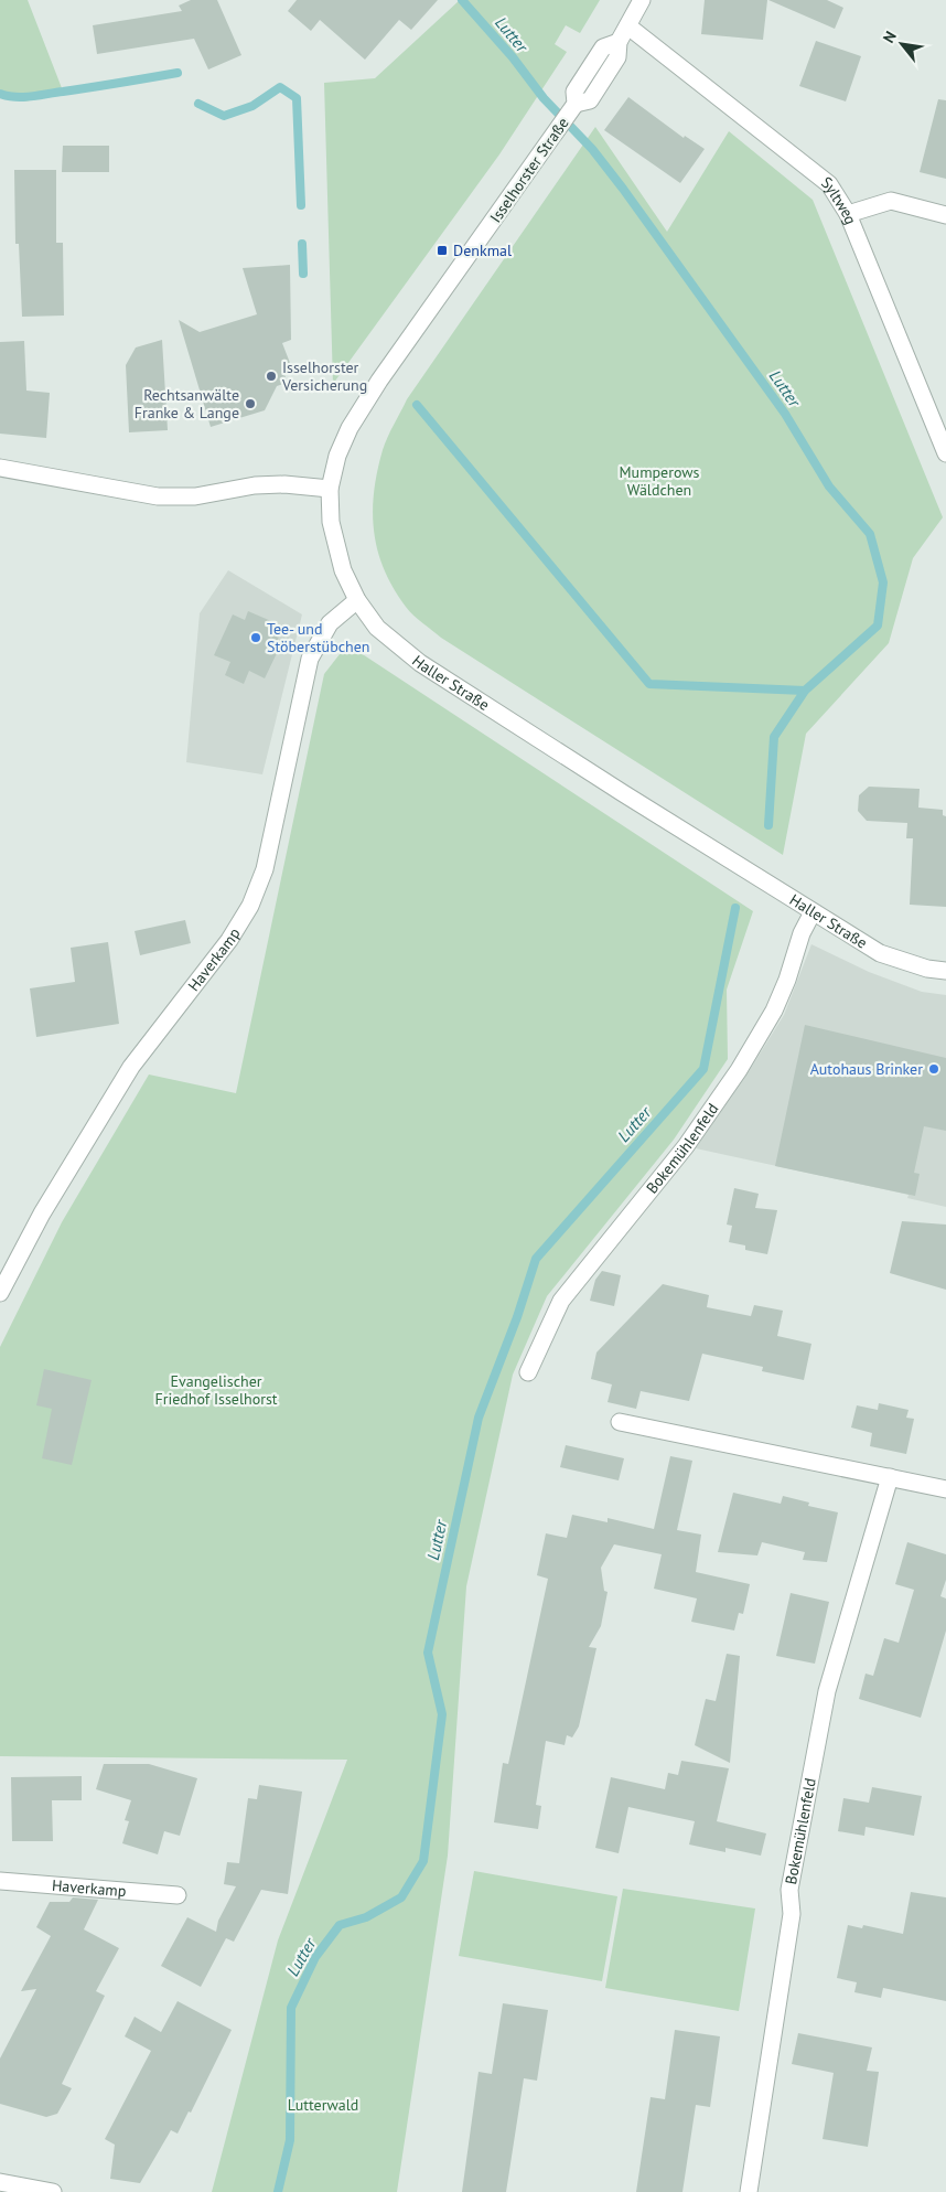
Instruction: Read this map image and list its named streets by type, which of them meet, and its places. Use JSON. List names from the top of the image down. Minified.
{"streets":{"street":["Isselhorster Straße","Syltweg","Haller Straße","Haverkamp","Bokemühlenfeld"]},"crossings":[["Isselhorster Straße","Syltweg"],["Isselhorster Straße","Haller Straße"],["Haller Straße","Haverkamp"],["Haller Straße","Bokemühlenfeld"]],"water":["Lutter"],"parks":["Mumperows Wäldchen","Evangelischer Friedhof Isselhorst","Lutterwald"],"places":{"transit":["Denkmal"],"other":["Isselhorster Versicherung","Rechtsanwälte Franke & Lange","Tee- und Stöberstübchen","Autohaus Brinker"]},"north":"top left"}
